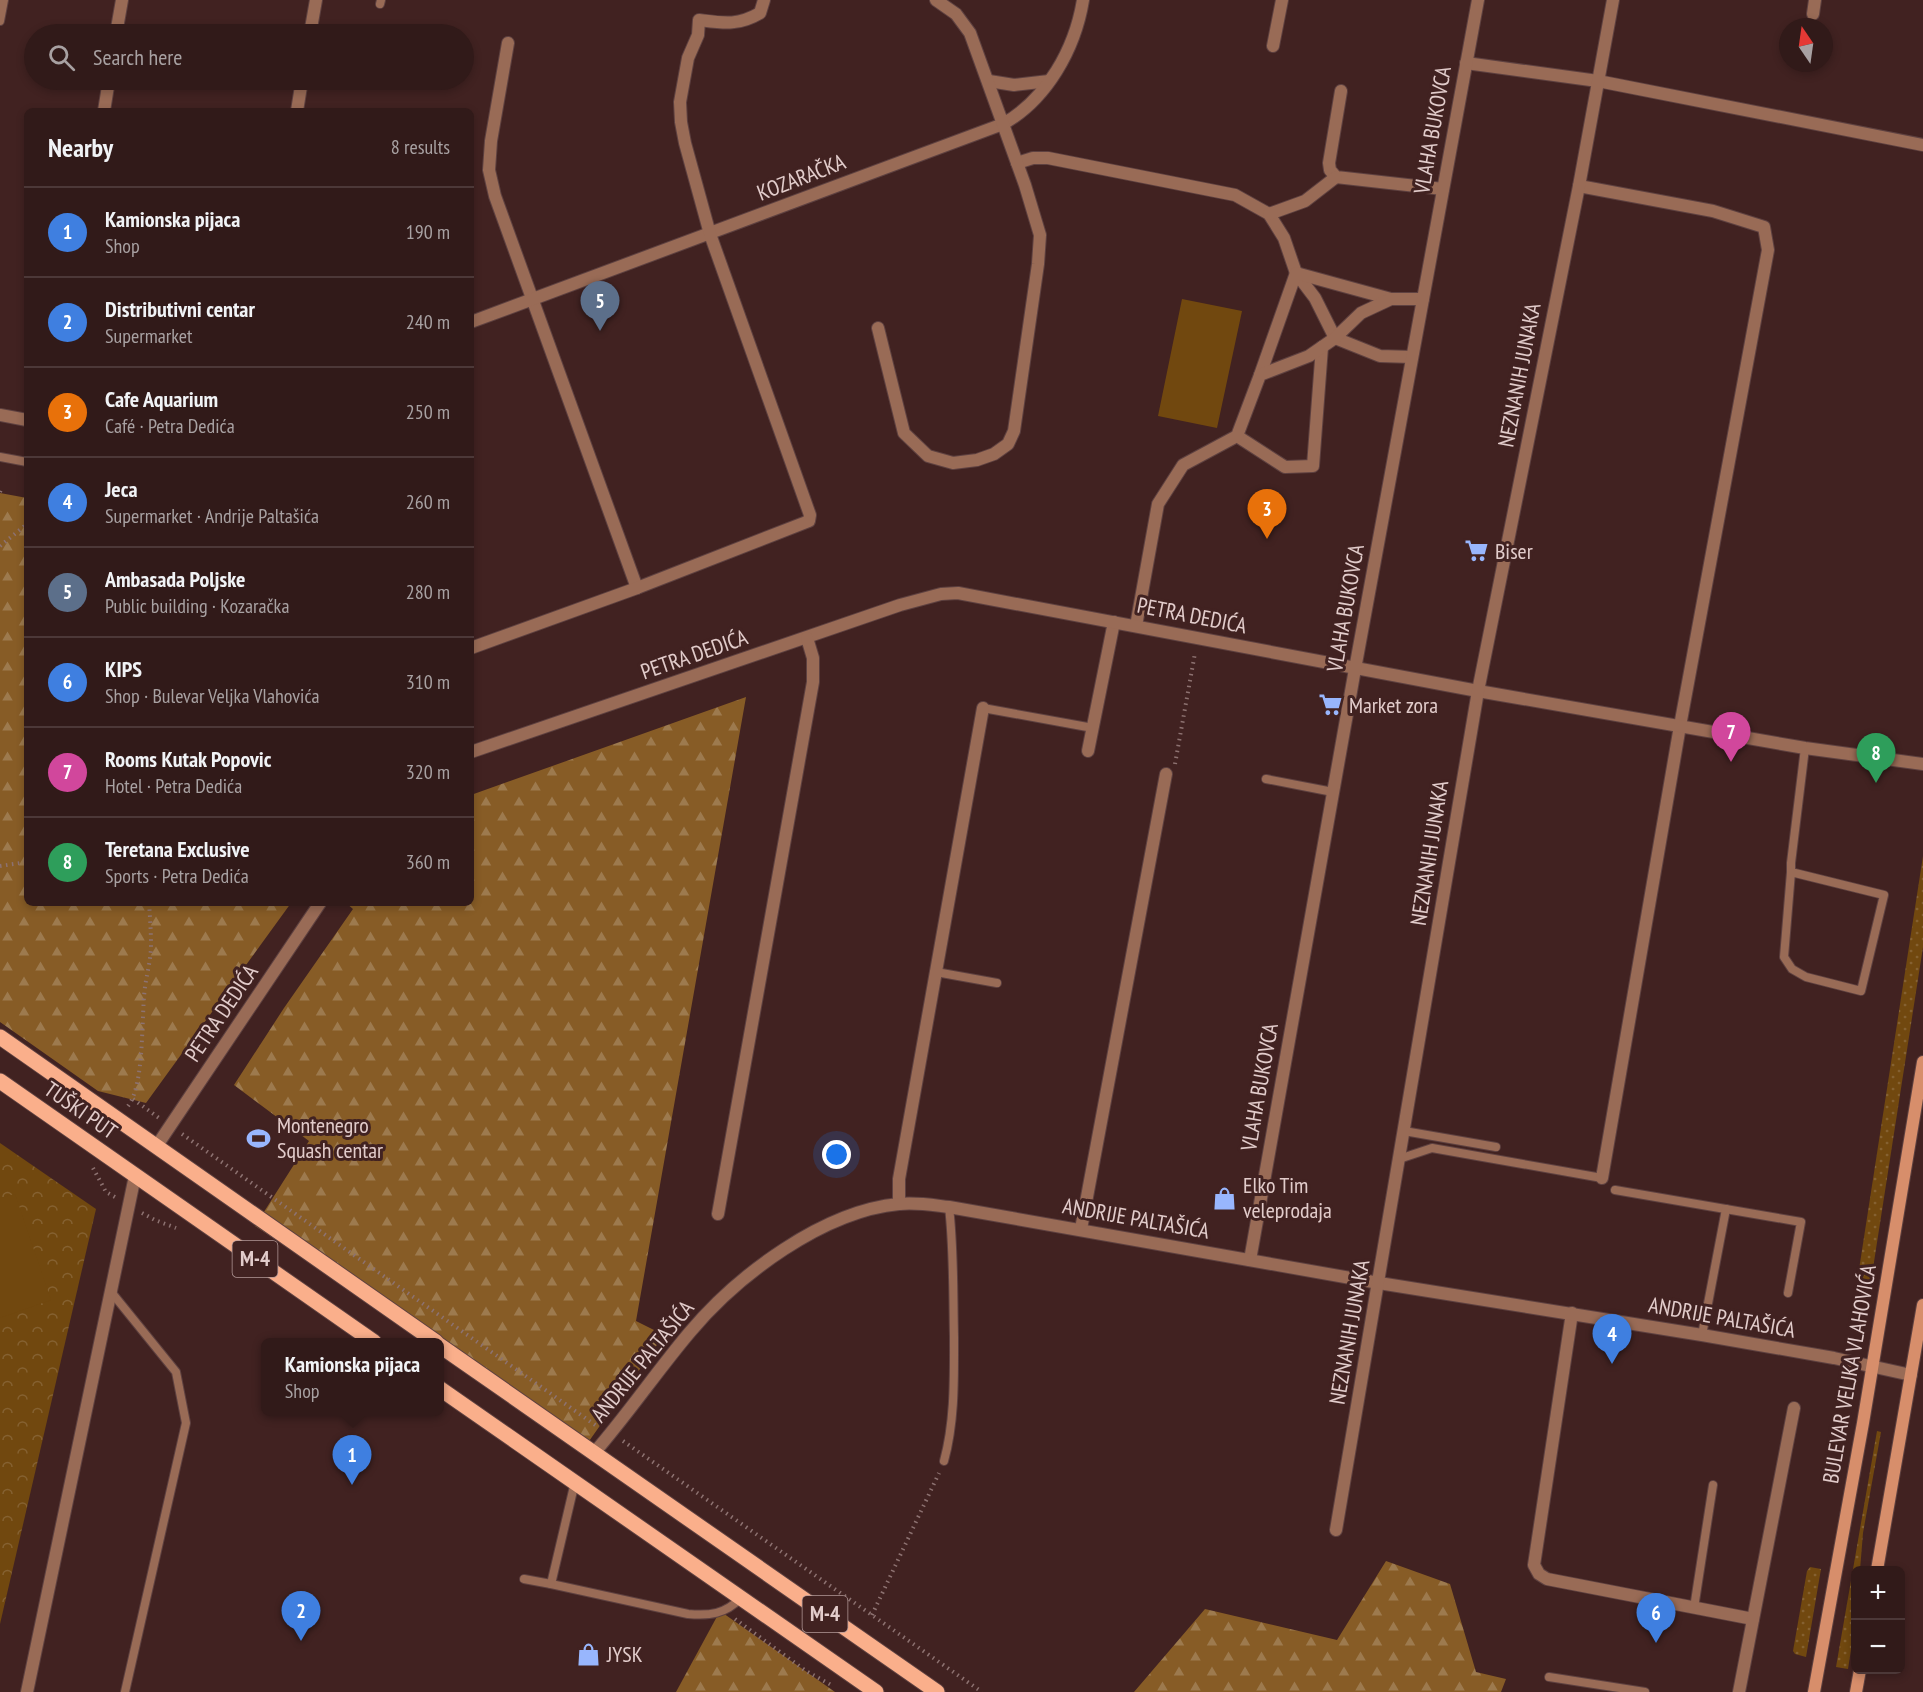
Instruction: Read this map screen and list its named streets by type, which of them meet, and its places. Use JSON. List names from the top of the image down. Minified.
{"streets":{"main road":["TUŠKI PUT","M-4","BULEVAR VELJKA VLAHOVIĆA"],"street":["VLAHA BUKOVCA","KOZARAČKA","NEZNANIH JUNAKA","PETRA DEDIĆA","ANDRIJE PALTAŠIĆA"]},"crossings":[["VLAHA BUKOVCA","PETRA DEDIĆA"],["VLAHA BUKOVCA","ANDRIJE PALTAŠIĆA"],["NEZNANIH JUNAKA","PETRA DEDIĆA"],["NEZNANIH JUNAKA","ANDRIJE PALTAŠIĆA"],["PETRA DEDIĆA","M-4"],["TUŠKI PUT","M-4"],["ANDRIJE PALTAŠIĆA","M-4"],["ANDRIJE PALTAŠIĆA","BULEVAR VELJKA VLAHOVIĆA"]],"places":{"supermarket":["Biser","Market zora"],"sports":["Montenegro Squash centar"],"shop":["Elko Tim veleprodaja","JYSK"]},"north":"top","page":{"search":"Search here","heading":["Nearby","8 results"],"list":[{"mark":"1","name":"Kamionska pijaca","note":"Shop","value":"190 m"},{"mark":"2","name":"Distributivni centar","note":"Supermarket","value":"240 m"},{"mark":"3","name":"Cafe Aquarium","note":"Café · Petra Dedića","value":"250 m"},{"mark":"4","name":"Jeca","note":"Supermarket · Andrije Paltašića","value":"260 m"},{"mark":"5","name":"Ambasada Poljske","note":"Public building · Kozaračka","value":"280 m"},{"mark":"6","name":"KIPS","note":"Shop · Bulevar Veljka Vlahovića","value":"310 m"},{"mark":"7","name":"Rooms Kutak Popovic","note":"Hotel · Petra Dedića","value":"320 m"},{"mark":"8","name":"Teretana Exclusive","note":"Sports · Petra Dedića","value":"360 m"}],"pins":["5","3","7","8","4","1","2","6"],"popup":["Kamionska pijaca","Shop"],"map_buttons":["+","−"]}}
